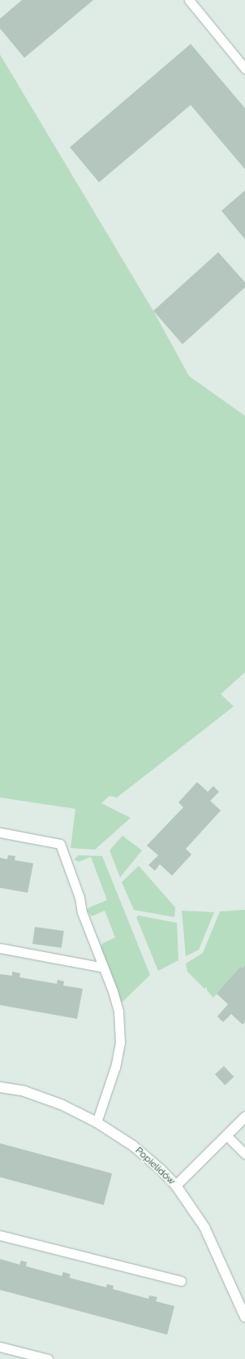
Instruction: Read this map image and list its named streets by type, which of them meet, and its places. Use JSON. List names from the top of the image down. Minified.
{"streets":{"street":["Popielidów"]}}
